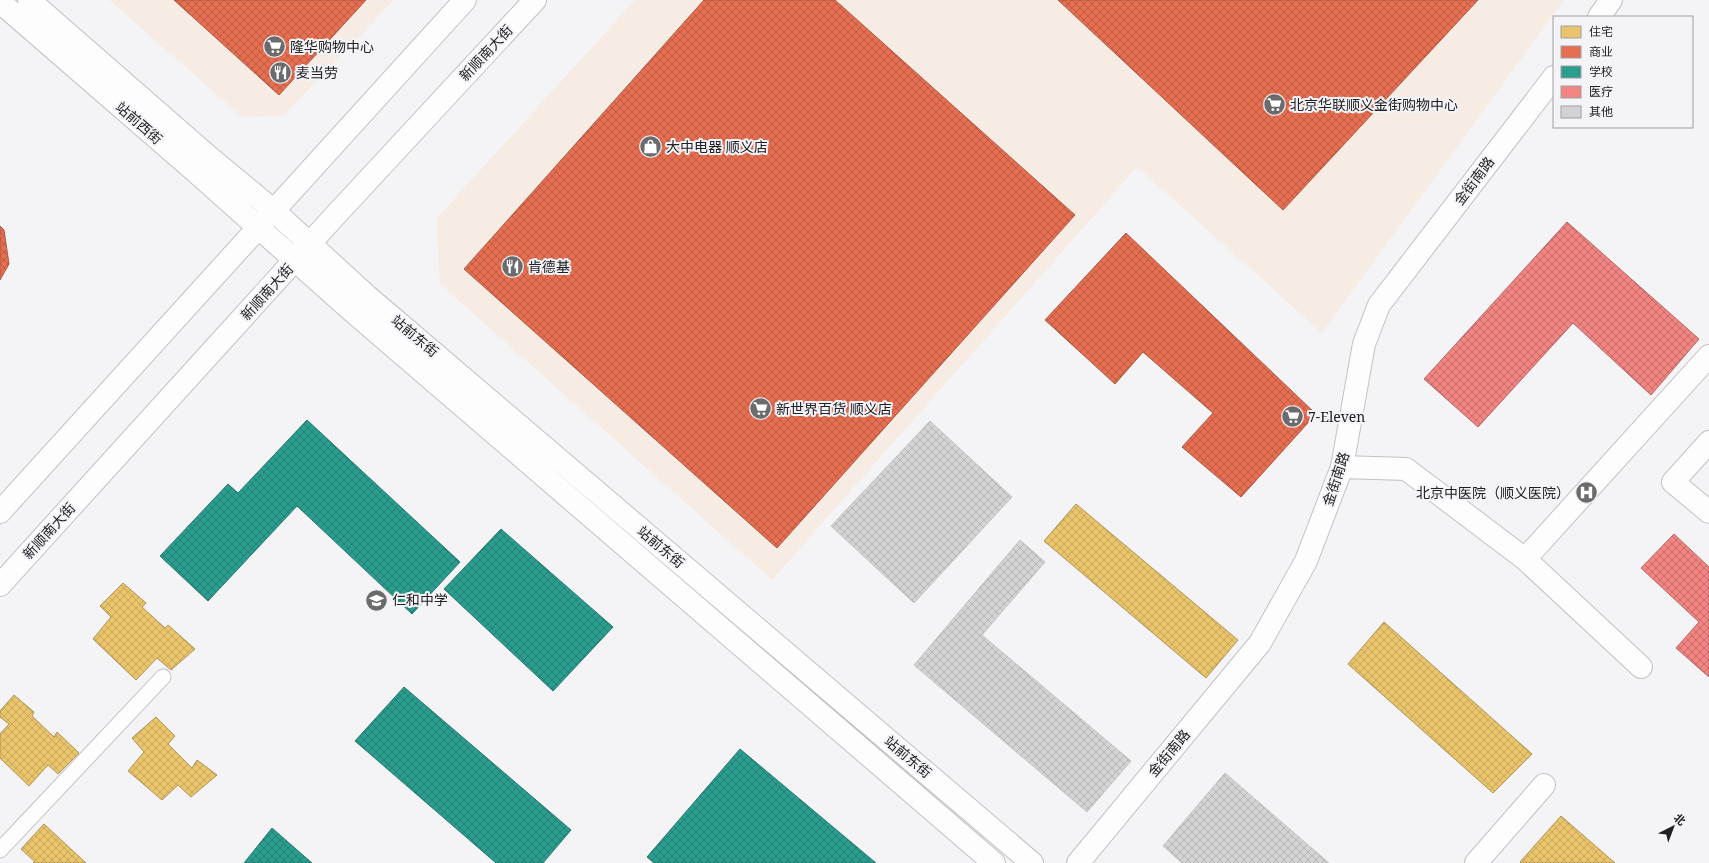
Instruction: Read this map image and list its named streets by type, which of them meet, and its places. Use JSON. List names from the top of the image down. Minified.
{"streets":{"street":["新顺南大街","站前西街","金街南路","站前东街"]},"crossings":[["新顺南大街","站前东街"],["站前西街","站前东街"]],"places":{"supermarket":["隆华购物中心","北京华联顺义金街购物中心","新世界百货 顺义店","7-Eleven"],"restaurant":["麦当劳","肯德基"],"shop":["大中电器 顺义店"],"hospital":["北京中医院（顺义医院）"],"school or university":["仁和中学"]},"legend":["住宅","商业","学校","医疗","其他"],"north":"top right"}
